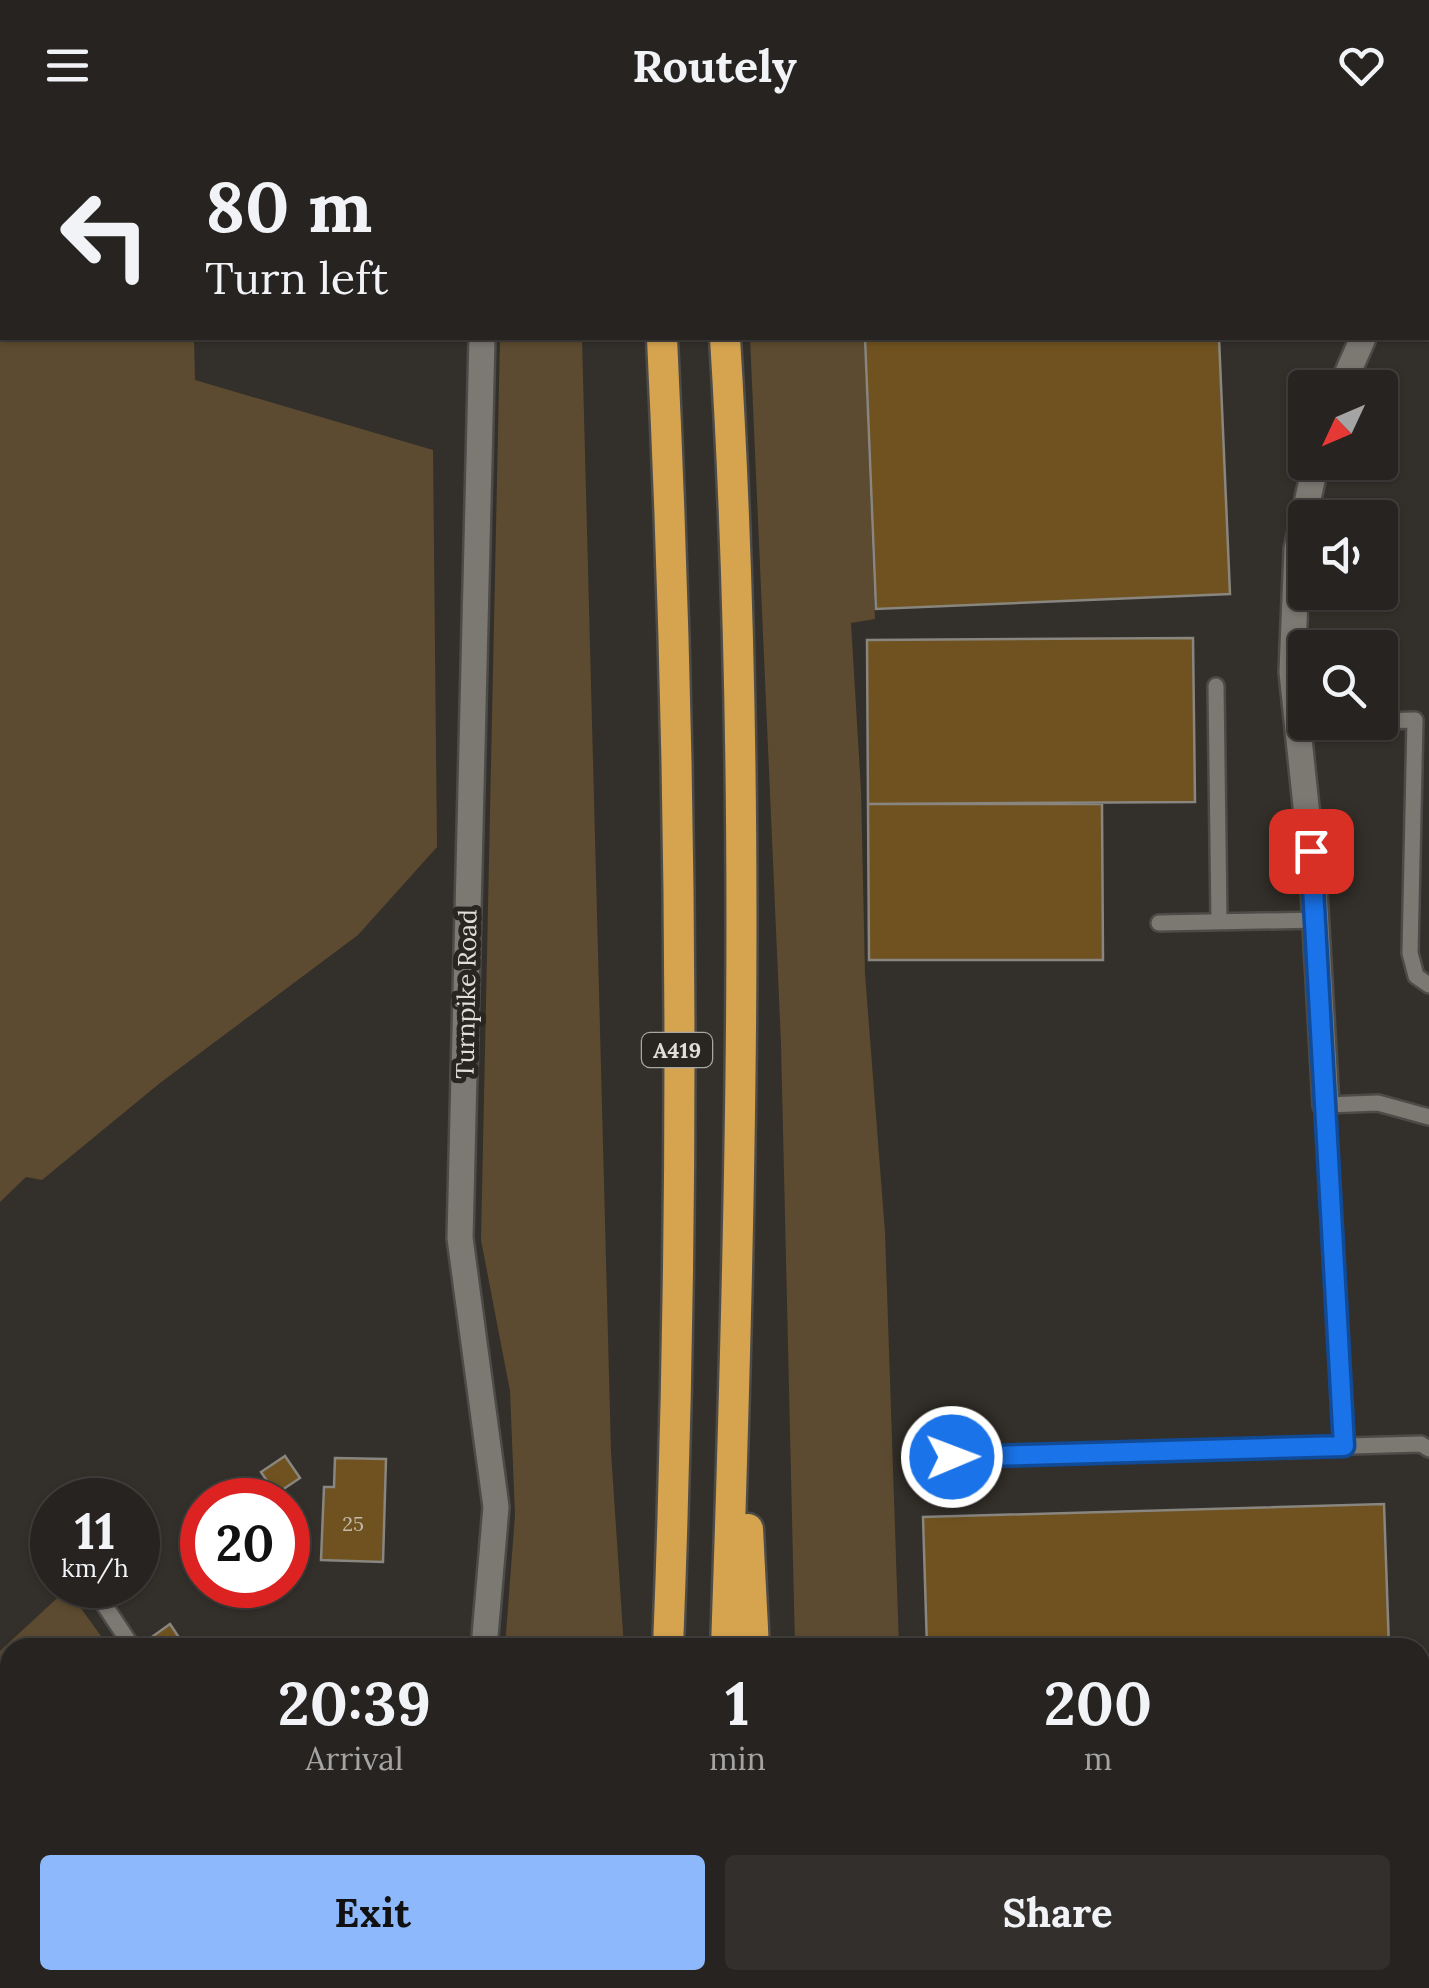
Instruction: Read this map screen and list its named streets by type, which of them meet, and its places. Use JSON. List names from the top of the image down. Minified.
{"streets":{"highway":["A419"],"street":["Turnpike Road"]},"house_numbers":["25"],"north":"bottom left","page":{"header":"Routely","turn":["80 m","Turn left"],"speed":"11 km/h","limit":"20","eta":["20:39","Arrival","1","min","200","m"],"buttons":["Exit","Share"]}}
